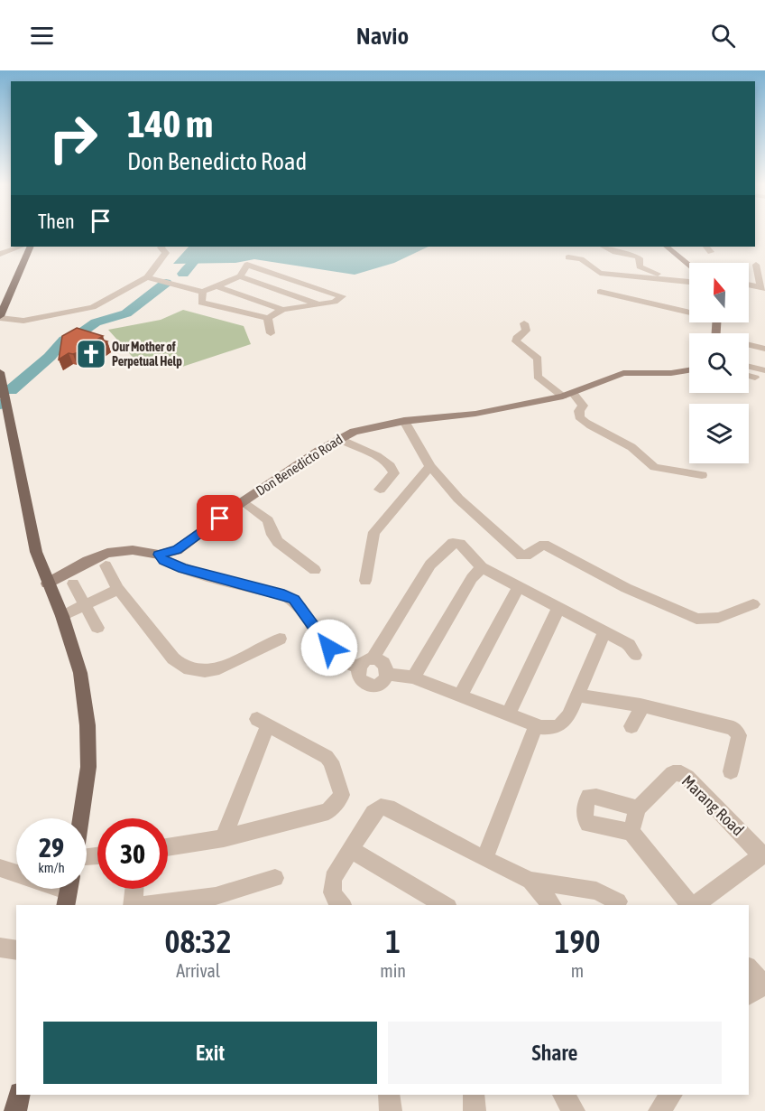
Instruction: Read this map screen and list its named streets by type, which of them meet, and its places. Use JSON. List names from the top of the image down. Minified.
{"streets":{"street":["Don Benedicto Road","Marang Road"]},"places":{"church":["Our Mother of Perpetual Help"]},"north":"top","page":{"header":"Navio","turn":["140 m","Don Benedicto Road"],"then":"Then","speed":"29 km/h","limit":"30","eta":["08:32","Arrival","1","min","190","m"],"buttons":["Exit","Share"]}}
